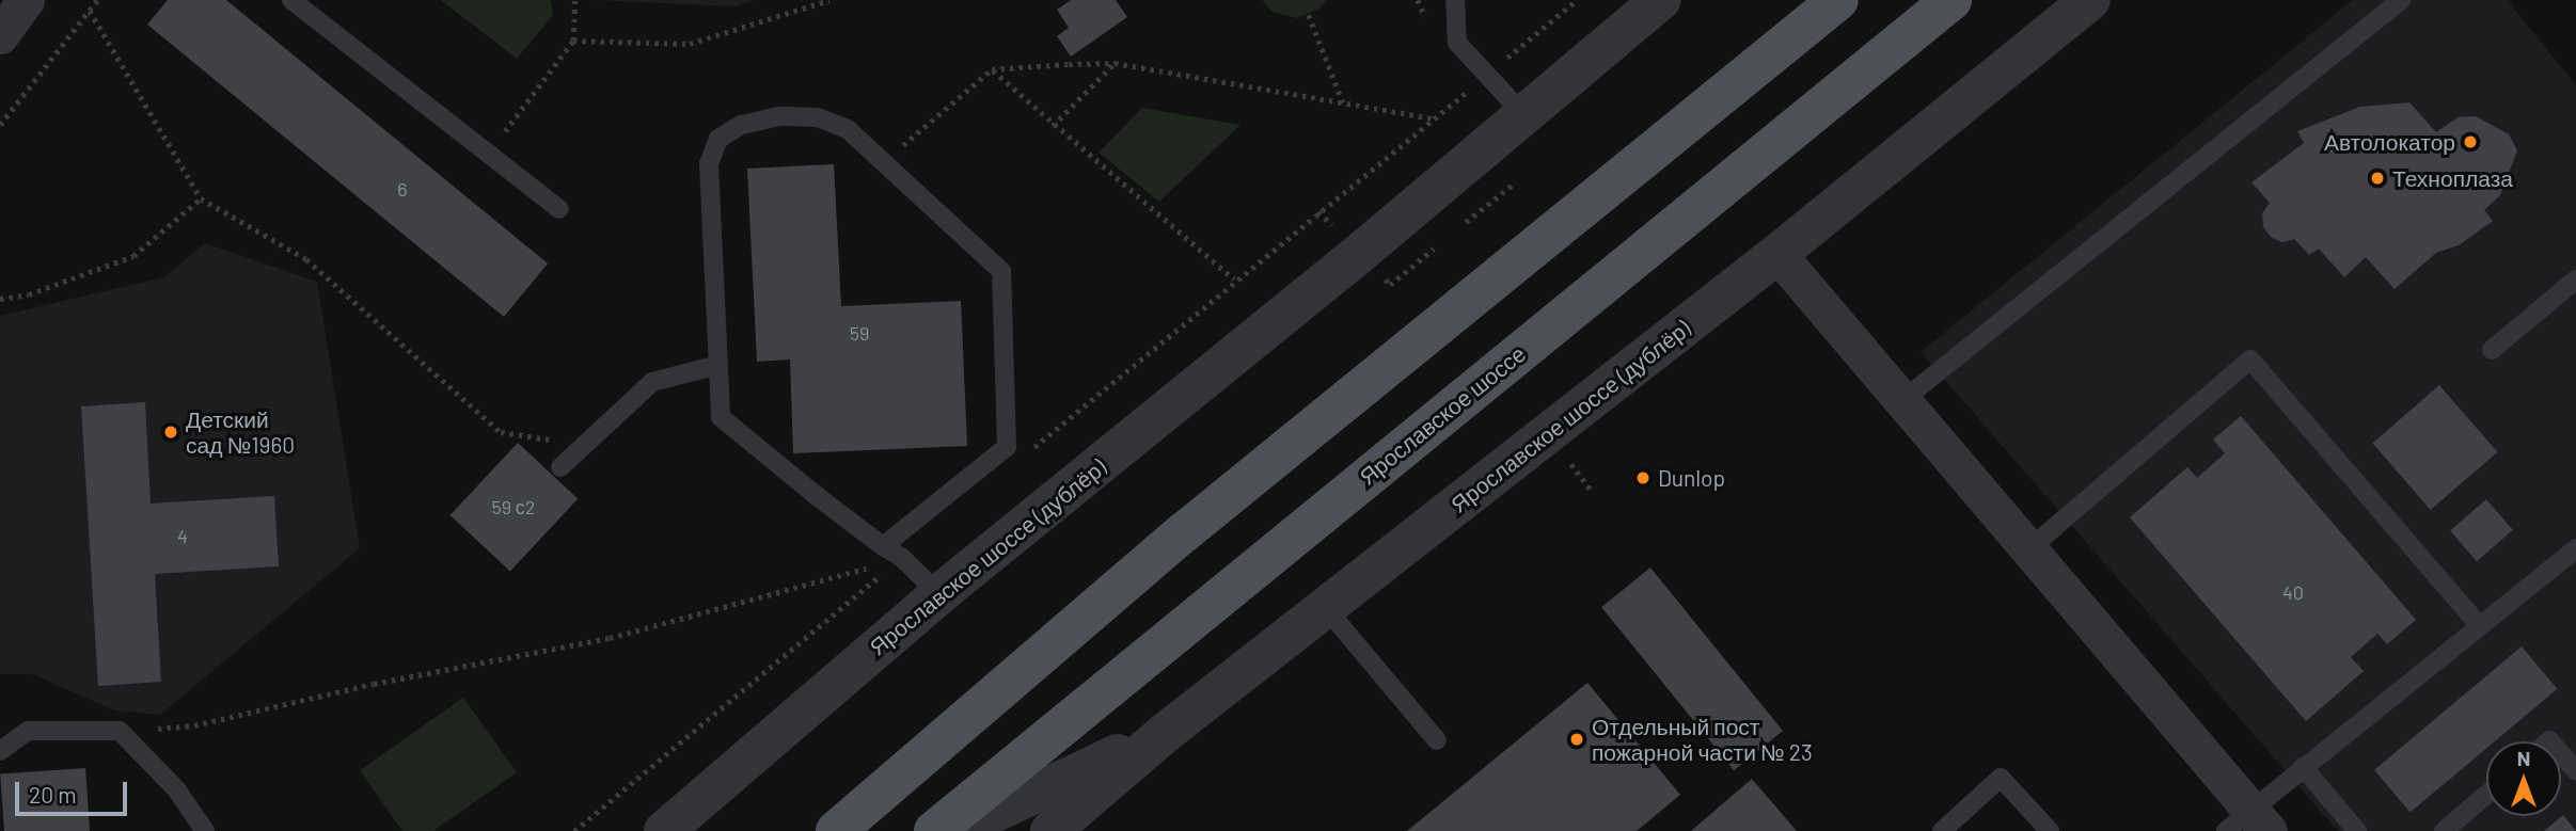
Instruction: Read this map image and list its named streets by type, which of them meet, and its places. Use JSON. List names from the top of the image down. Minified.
{"streets":{"main road":["Ярославское шоссе"],"street":["Ярославское шоссе (дублёр)"]},"places":["Автолокатор","Техноплаза","Детский сад №1960","Dunlop","Отдельный пост пожарной части № 23"],"house_numbers":["6","59","59 с2","4","40"],"scale_bar":"20 m","north":"top"}
